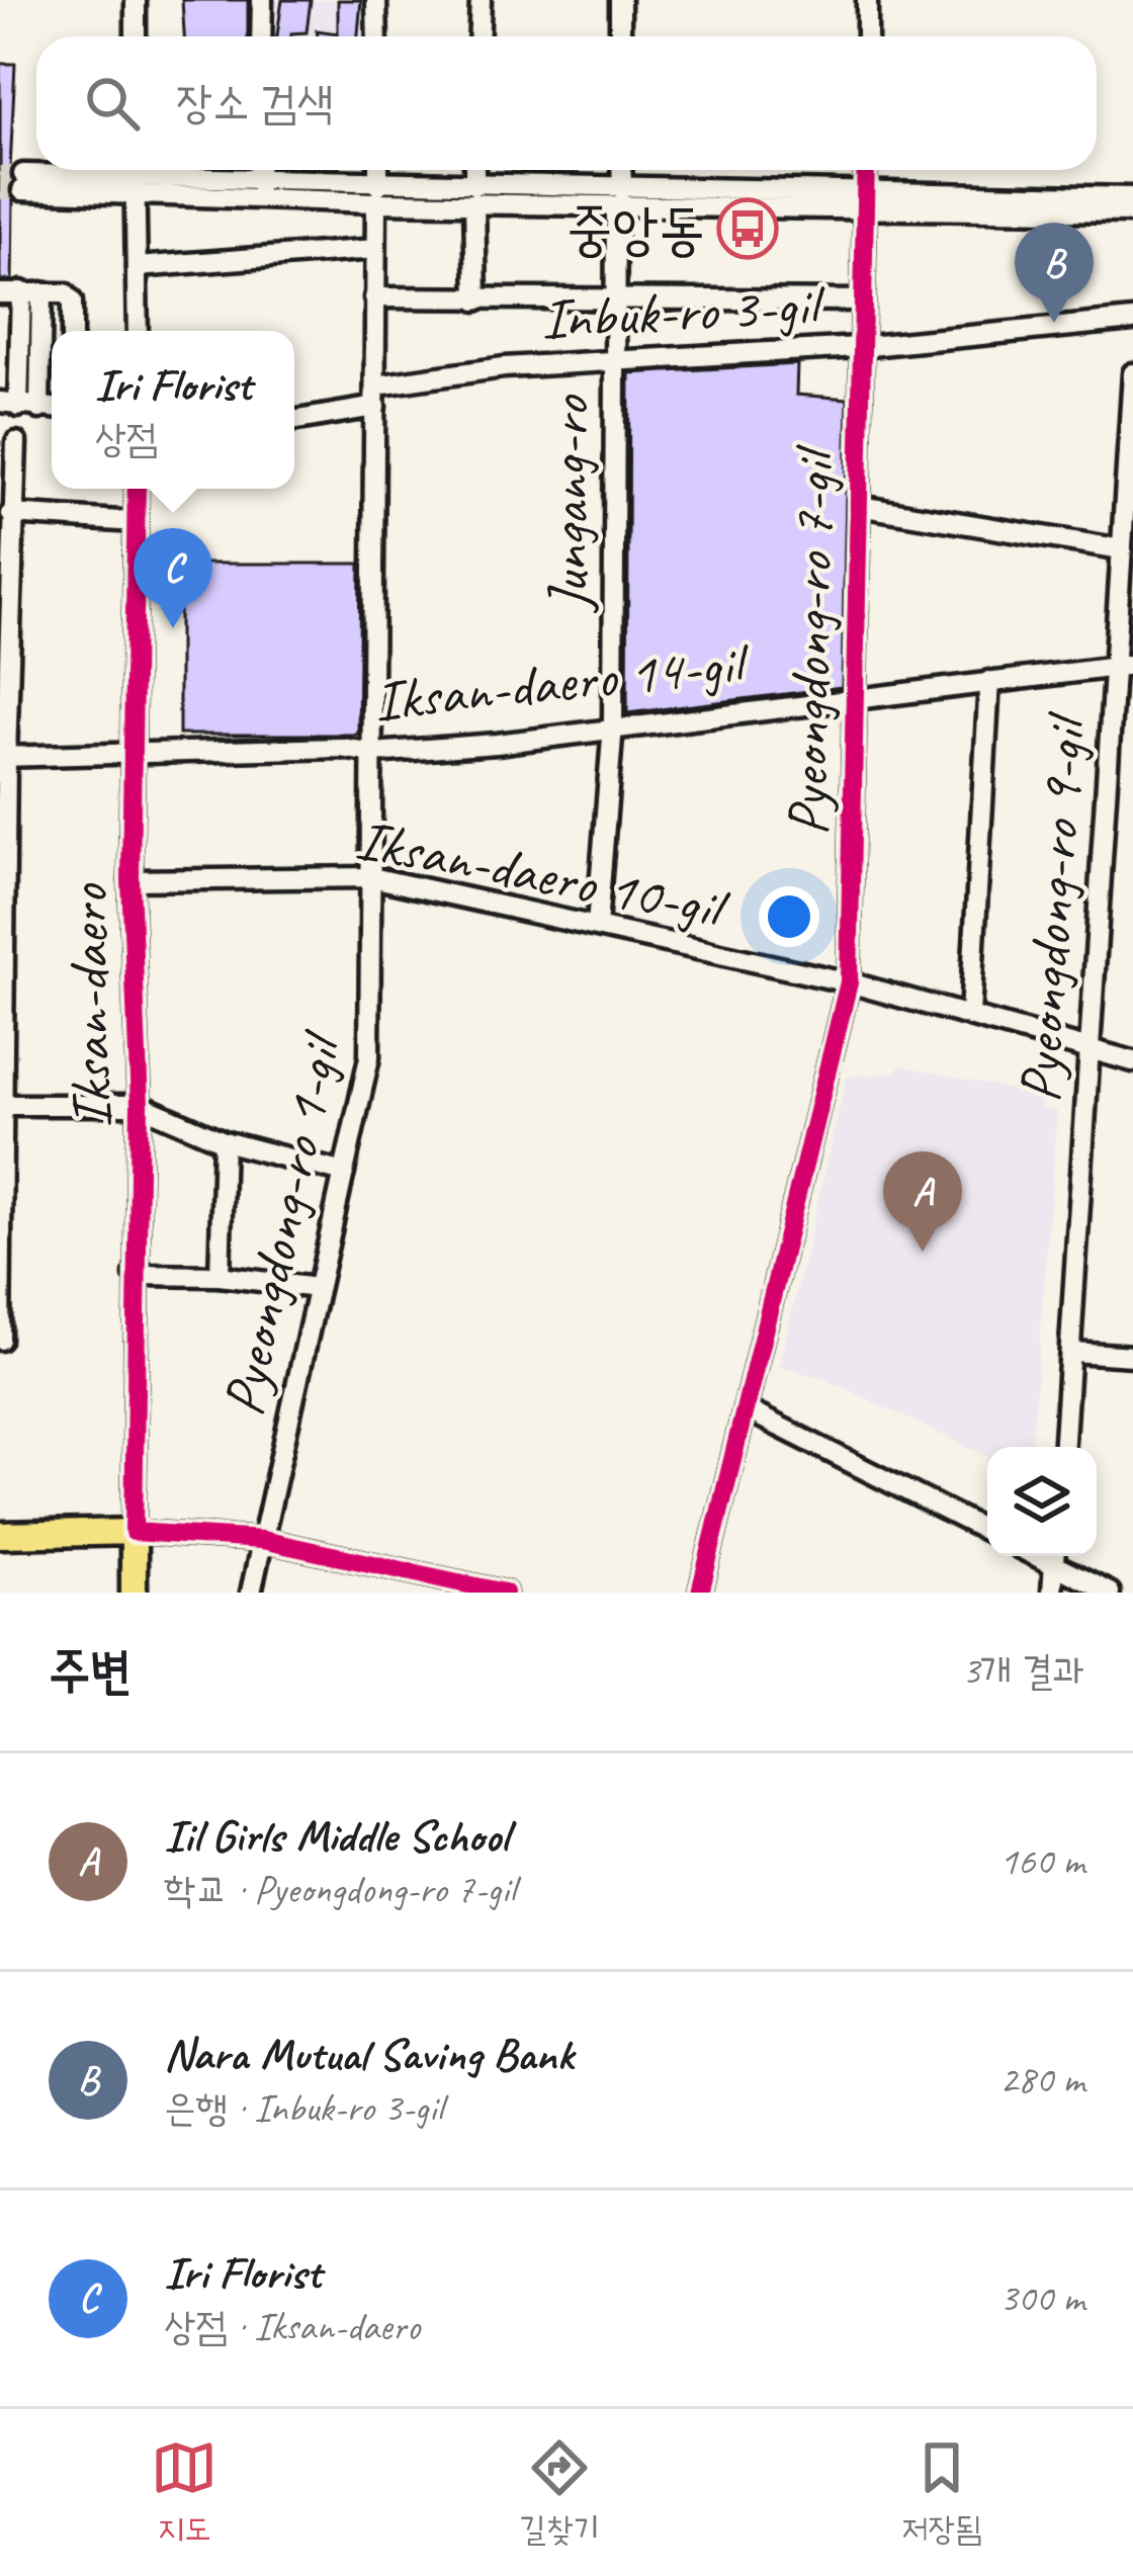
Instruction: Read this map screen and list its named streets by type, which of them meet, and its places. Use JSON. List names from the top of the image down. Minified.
{"streets":{"main road":["Iksan-daero"],"street":["Inbuk-ro 3-gil","Jungang-ro","Pyeongdong-ro 7-gil","Iksan-daero 14-gil","Iksan-daero 10-gil","Pyeongdong-ro 9-gil","Pyeongdong-ro 1-gil"]},"crossings":[["Inbuk-ro 3-gil","Jungang-ro"],["Inbuk-ro 3-gil","Pyeongdong-ro 7-gil"],["Jungang-ro","Iksan-daero 14-gil"],["Jungang-ro","Iksan-daero 10-gil"],["Pyeongdong-ro 7-gil","Iksan-daero 14-gil"],["Pyeongdong-ro 7-gil","Iksan-daero 10-gil"],["Pyeongdong-ro 7-gil","Pyeongdong-ro 9-gil"],["Iksan-daero 14-gil","Pyeongdong-ro 9-gil"],["Iksan-daero 14-gil","Iksan-daero"],["Iksan-daero 10-gil","Pyeongdong-ro 9-gil"],["Iksan-daero 10-gil","Iksan-daero"],["Iksan-daero 10-gil","Pyeongdong-ro 1-gil"]],"places":{"bus stop":["중앙동"]},"page":{"search":"장소 검색","pins":["B","C","A"],"popup":["Iri Florist","상점"],"heading":["주변","3개 결과"],"list":[{"mark":"A","name":"Iil Girls Middle School","note":"학교 · Pyeongdong-ro 7-gil","value":"160 m"},{"mark":"B","name":"Nara Mutual Saving Bank","note":"은행 · Inbuk-ro 3-gil","value":"280 m"},{"mark":"C","name":"Iri Florist","note":"상점 · Iksan-daero","value":"300 m"}],"nav":["지도","길찾기","저장됨"]}}
